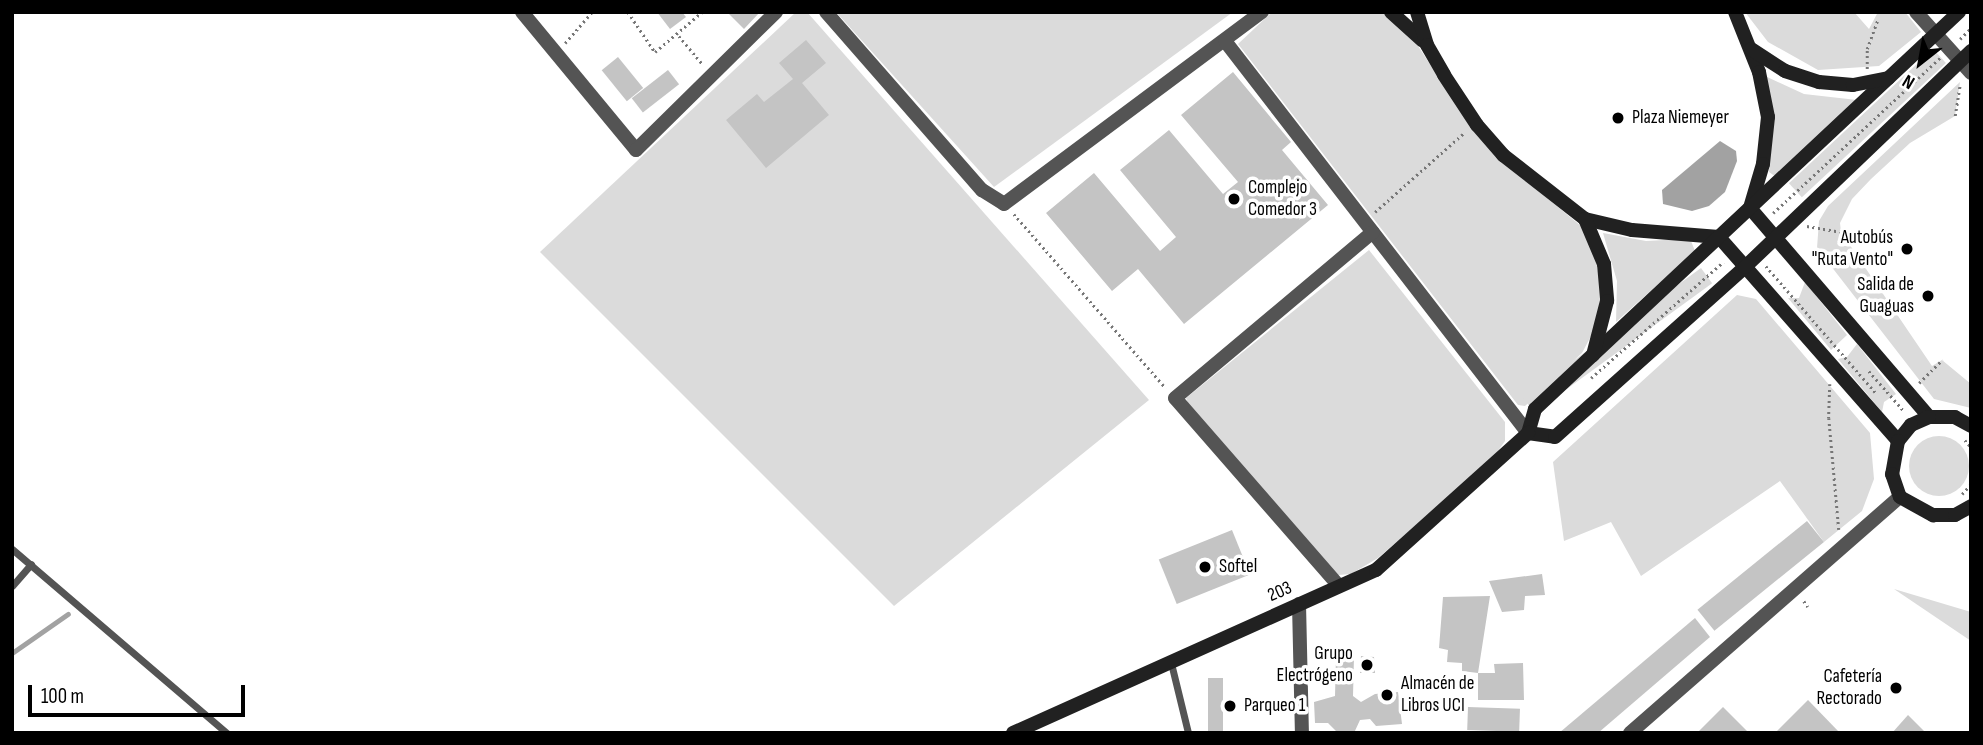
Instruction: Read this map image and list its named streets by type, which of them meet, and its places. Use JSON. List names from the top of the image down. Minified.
{"streets":{"street":["203"]},"places":["Plaza Niemeyer","Complejo Comedor 3","Autobús \"Ruta Vento\"","Salida de Guaguas","Softel","Grupo Electrógeno","Cafetería Rectorado","Almacén de Libros UCI","Parqueo 1"],"scale_bar":"100 m","north":"bottom left"}
